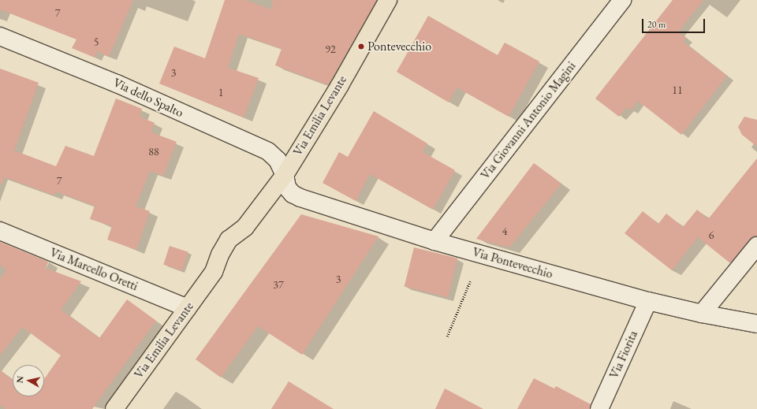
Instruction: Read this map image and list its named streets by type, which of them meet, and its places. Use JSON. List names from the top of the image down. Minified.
{"streets":{"main road":["Via Emilia Levante"],"street":["Via dello Spalto","Via Giovanni Antonio Magini","Via Pontevecchio","Via Marcello Oretti","Via Fiorita"]},"crossings":[["Via dello Spalto","Via Emilia Levante"],["Via dello Spalto","Via Pontevecchio"],["Via Emilia Levante","Via Pontevecchio"],["Via Emilia Levante","Via Marcello Oretti"],["Via Giovanni Antonio Magini","Via Pontevecchio"],["Via Pontevecchio","Via Fiorita"]],"places":["Pontevecchio"],"house_numbers":["7","5","92","3","11","1","88","7","4","6","3","37"],"scale_bar":"20 m","north":"left"}
